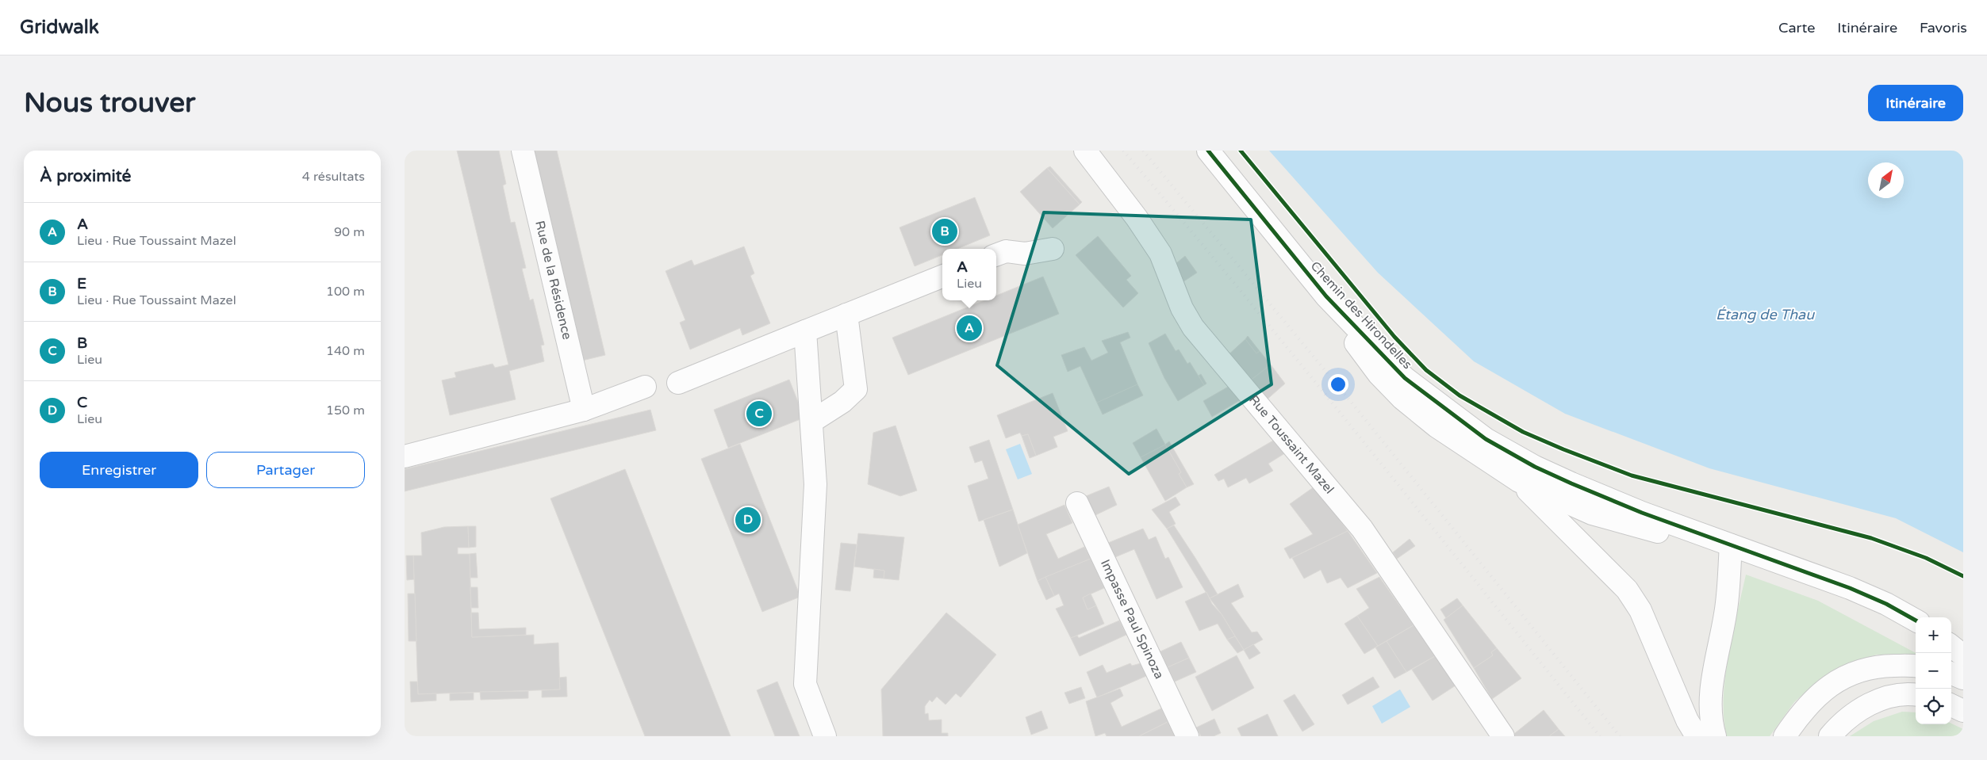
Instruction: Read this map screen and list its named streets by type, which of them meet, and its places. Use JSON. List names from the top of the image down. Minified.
{"streets":{"street":["Rue de la Résidence","Chemin des Hirondelles","Rue Toussaint Mazel","Impasse Paul Spinoza"]},"water":["Étang de Thau"],"north":"top right","page":{"header":"Gridwalk","nav":["Carte","Itinéraire","Favoris"],"buttons":["Itinéraire",["Enregistrer","Partager"]],"title":"Nous trouver","heading":["À proximité","4 résultats"],"list":[{"mark":"A","name":"A","note":"Lieu · Rue Toussaint Mazel","value":"90 m"},{"mark":"B","name":"E","note":"Lieu · Rue Toussaint Mazel","value":"100 m"},{"mark":"C","name":"B","note":"Lieu","value":"140 m"},{"mark":"D","name":"C","note":"Lieu","value":"150 m"}],"pins":["B","A","C","D"],"popup":["A","Lieu"],"map_buttons":["+","−"]}}
